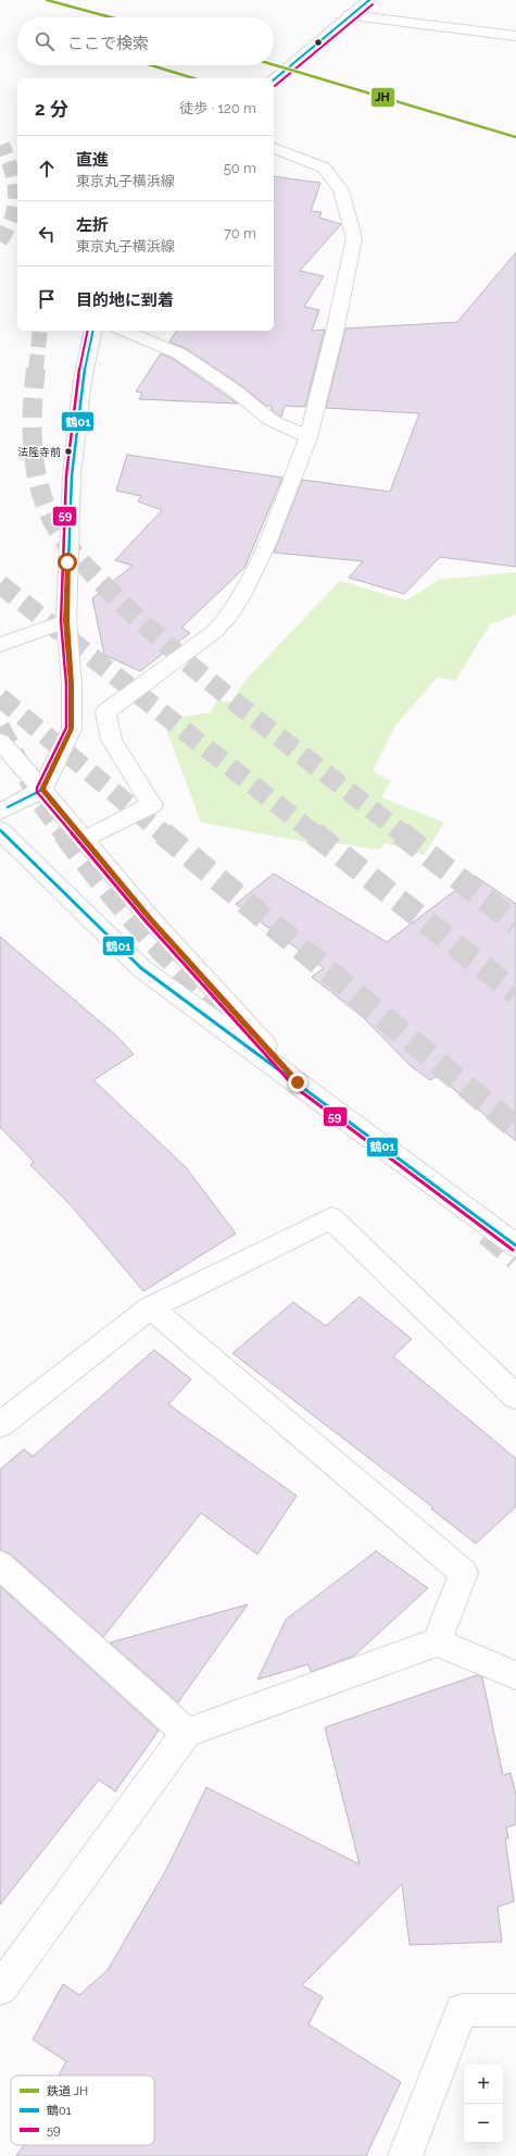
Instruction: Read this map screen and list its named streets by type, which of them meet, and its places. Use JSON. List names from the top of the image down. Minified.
{"places":["法隆寺前"],"lines":["rail line JH","transit line 鶴01","transit line 59"],"legend":["鉄道 JH","鶴01","59"],"page":{"search":"ここで検索","heading":["2 分","徒歩 · 120 m"],"list":[["直進","東京丸子横浜線","50 m"],["左折","東京丸子横浜線","70 m"],"目的地に到着"],"map_buttons":["+","−"]}}
